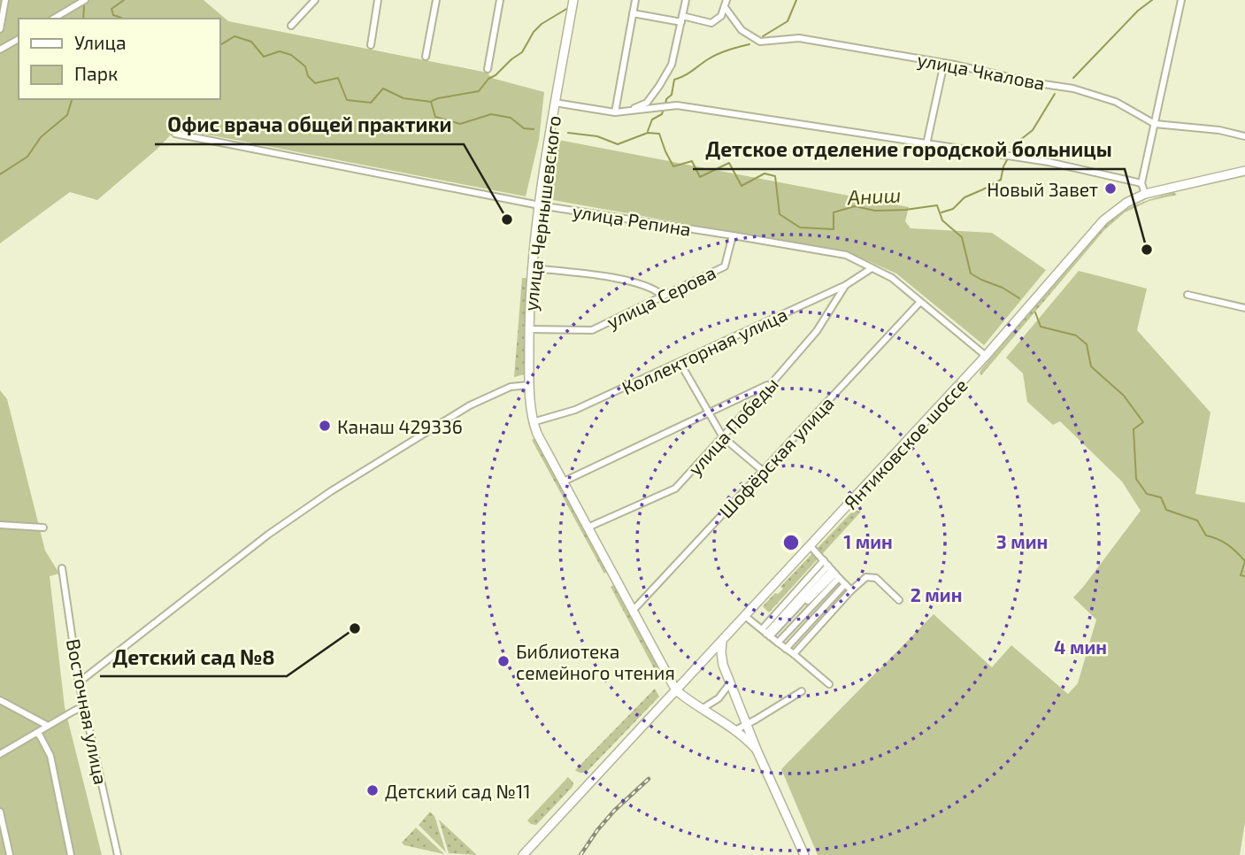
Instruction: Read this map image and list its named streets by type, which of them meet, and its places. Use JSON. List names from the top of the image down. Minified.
{"streets":{"street":["улица Чкалова","улица Чернышевского","улица Репина","улица Серова","Коллекторная улица","улица Победы","Янтиковское шоссе","Шофёрская улица","Восточная улица"]},"crossings":[["улица Чернышевского","улица Репина"],["улица Чернышевского","улица Серова"],["улица Чернышевского","Коллекторная улица"],["улица Чернышевского","улица Победы"],["улица Чернышевского","Янтиковское шоссе"],["улица Чернышевского","Шофёрская улица"],["улица Репина","улица Серова"],["улица Репина","Коллекторная улица"],["улица Репина","Янтиковское шоссе"],["улица Репина","Шофёрская улица"],["Коллекторная улица","улица Победы"]],"water":["Аниш"],"places":["Новый Завет","Офис врача общей практики","Детское отделение городской больницы","Канаш 429336","Детский сад №8","Библиотека семейного чтения","Детский сад №11"],"legend":["Улица","Парк"],"rings":["1 мин","3 мин","2 мин","4 мин"]}
